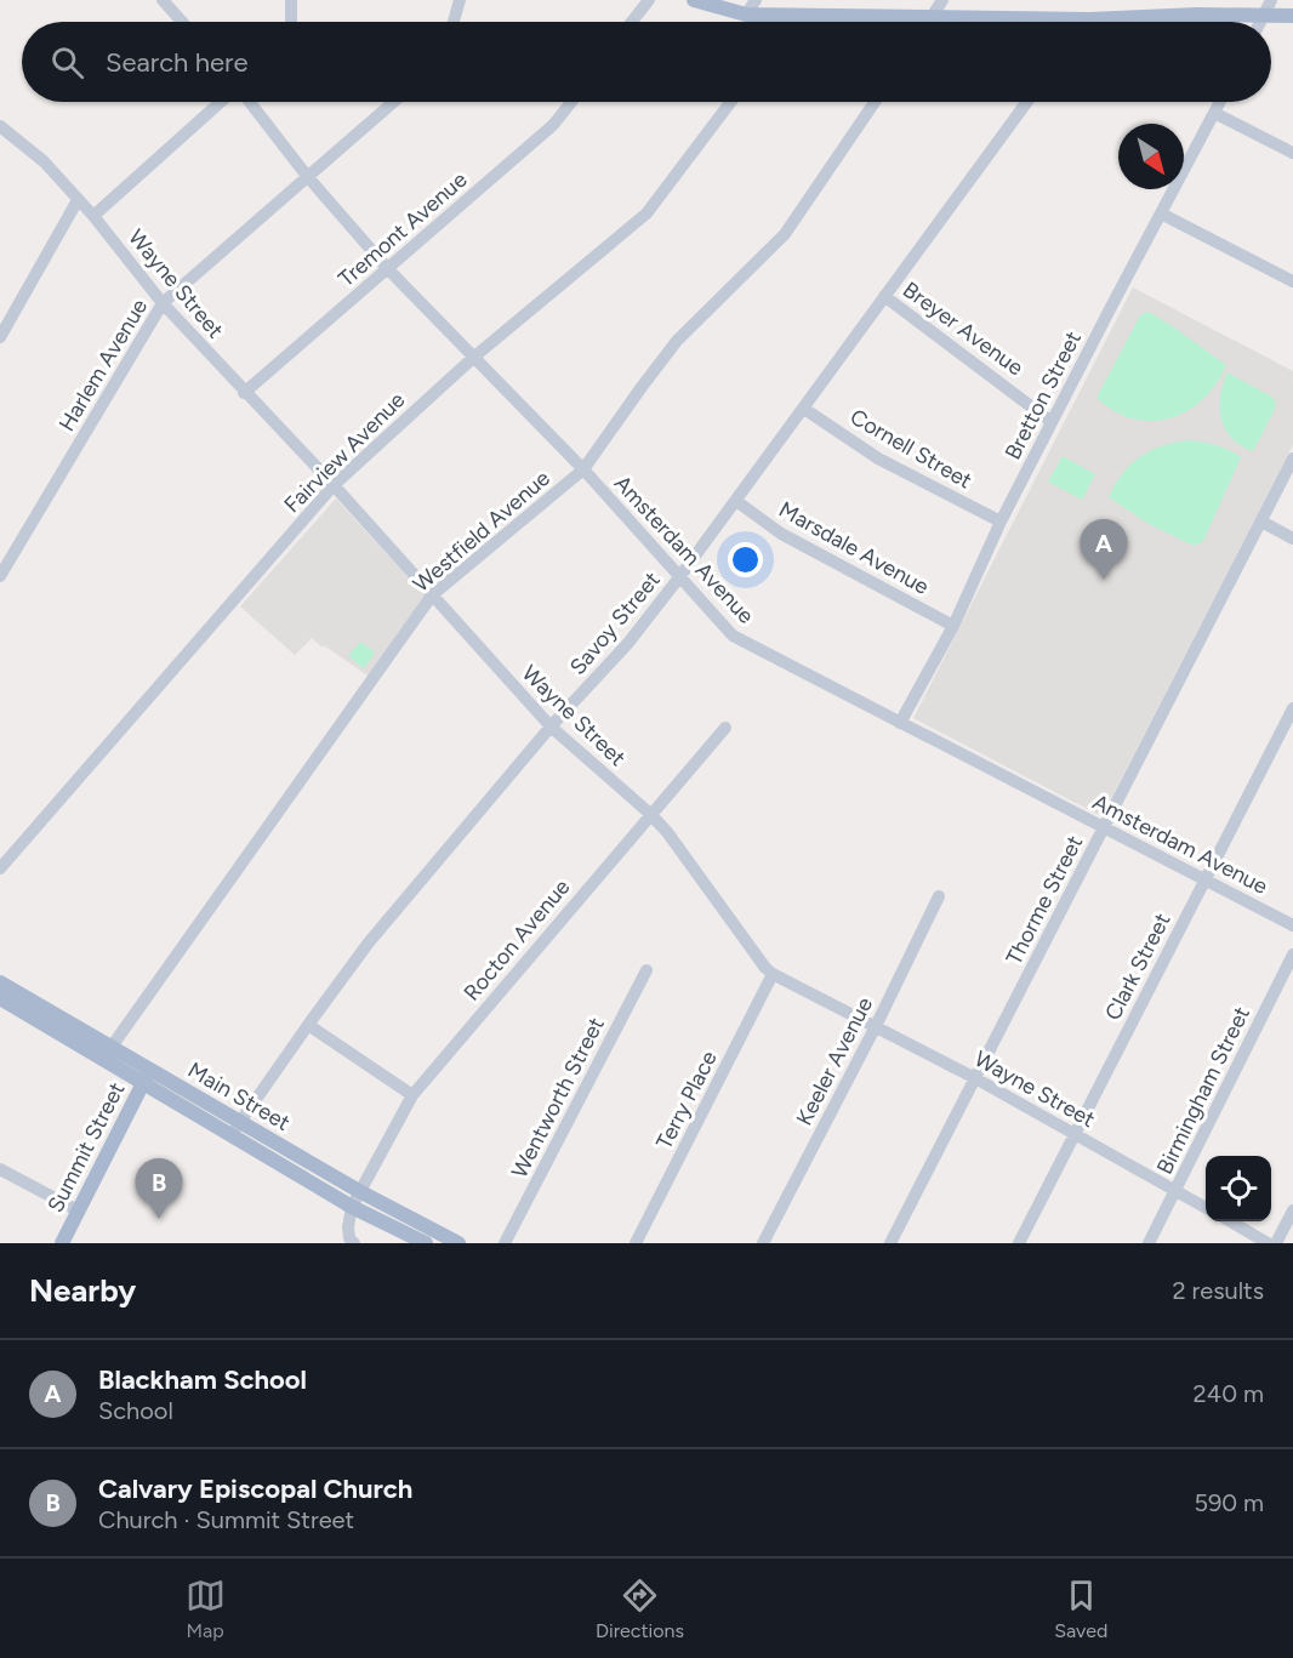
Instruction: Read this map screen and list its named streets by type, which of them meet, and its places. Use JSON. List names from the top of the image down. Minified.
{"streets":{"main road":["Main Street","Summit Street"],"street":["Tremont Avenue","Wayne Street","Breyer Avenue","Harlem Avenue","Bretton Street","Cornell Street","Fairview Avenue","Westfield Avenue","Marsdale Avenue","Amsterdam Avenue","Savoy Street","Thorme Street","Rocton Avenue","Clark Street","Keeler Avenue","Birmingham Street","Wentworth Street","Terry Place"]},"crossings":[["Tremont Avenue","Wayne Street"],["Tremont Avenue","Amsterdam Avenue"],["Wayne Street","Harlem Avenue"],["Wayne Street","Fairview Avenue"],["Wayne Street","Westfield Avenue"],["Wayne Street","Savoy Street"],["Wayne Street","Thorme Street"],["Wayne Street","Rocton Avenue"],["Wayne Street","Clark Street"],["Wayne Street","Keeler Avenue"],["Wayne Street","Birmingham Street"],["Wayne Street","Terry Place"],["Breyer Avenue","Bretton Street"],["Breyer Avenue","Savoy Street"],["Harlem Avenue","Amsterdam Avenue"],["Bretton Street","Cornell Street"],["Bretton Street","Marsdale Avenue"],["Bretton Street","Amsterdam Avenue"],["Cornell Street","Savoy Street"],["Fairview Avenue","Amsterdam Avenue"],["Westfield Avenue","Amsterdam Avenue"],["Westfield Avenue","Main Street"],["Marsdale Avenue","Savoy Street"],["Amsterdam Avenue","Savoy Street"],["Amsterdam Avenue","Thorme Street"],["Amsterdam Avenue","Clark Street"],["Savoy Street","Main Street"],["Rocton Avenue","Main Street"],["Main Street","Summit Street"]],"north":"bottom right","page":{"search":"Search here","pins":["A","B"],"heading":["Nearby","2 results"],"list":[{"mark":"A","name":"Blackham School","note":"School","value":"240 m"},{"mark":"B","name":"Calvary Episcopal Church","note":"Church · Summit Street","value":"590 m"}],"nav":["Map","Directions","Saved"]}}
